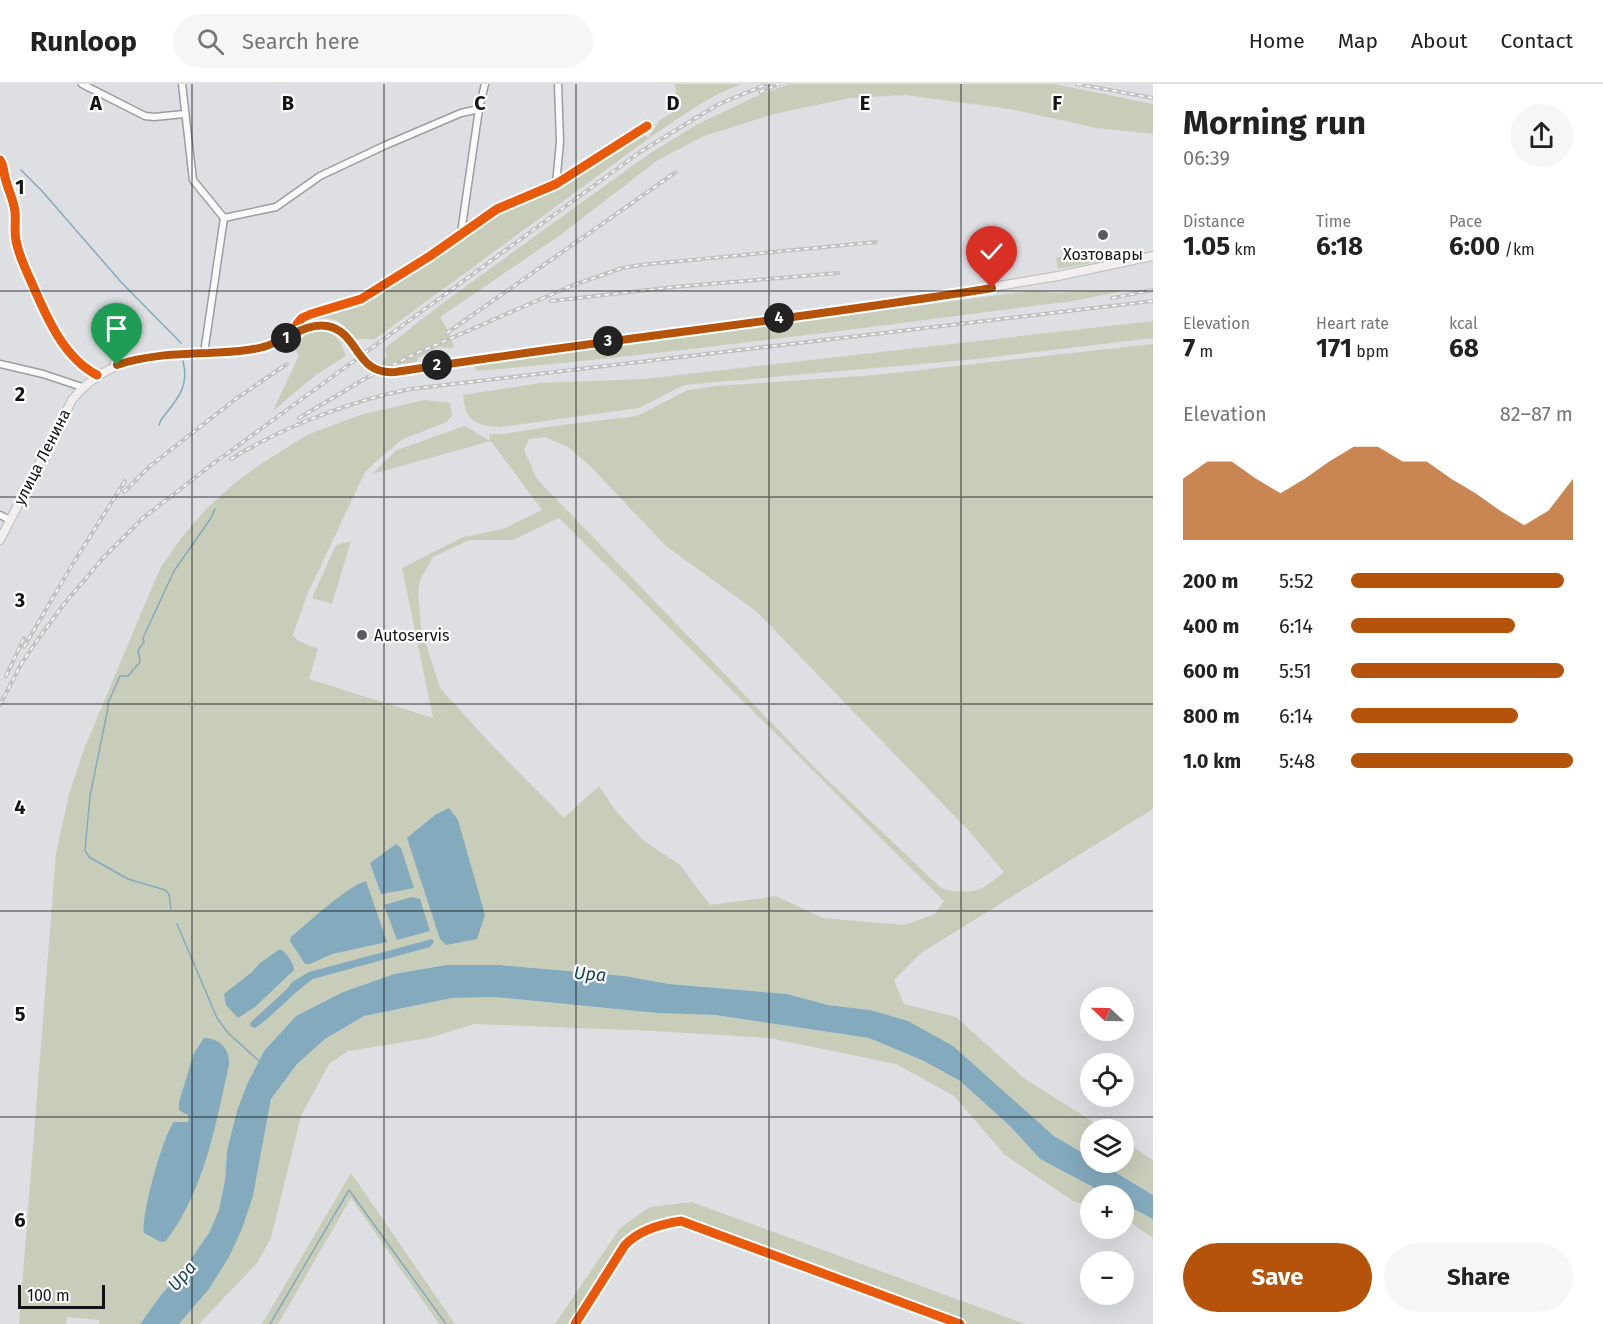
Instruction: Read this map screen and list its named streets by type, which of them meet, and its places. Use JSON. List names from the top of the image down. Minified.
{"streets":{"main road":["улица Ленина"]},"water":["Upa"],"places":["Хозтовары","Autoservis"],"scale_bar":"100 m","north":"left","page":{"header":"Runloop","search":"Search here","nav":["Home","Map","About","Contact"],"heading":["Morning run","06:39"],"stats":[["Distance","1.05 km"],["Time","6:18"],["Pace","6:00 /km"],["Elevation","7 m"],["Heart rate","171 bpm"],["kcal","68"]],"pins":["4","1","3","2"],"chart":["Elevation","82–87 m"],"list":[{"name":"200 m","note":"5:52"},{"name":"400 m","note":"6:14"},{"name":"600 m","note":"5:51"},{"name":"800 m","note":"6:14"},{"name":"1.0 km","note":"5:48"}],"map_buttons":["+","−"],"buttons":["Save","Share"],"scale":"100 m"},"grid":{"columns":["A","B","C","D","E","F"],"rows":["1","2","3","4","5","6"]}}
